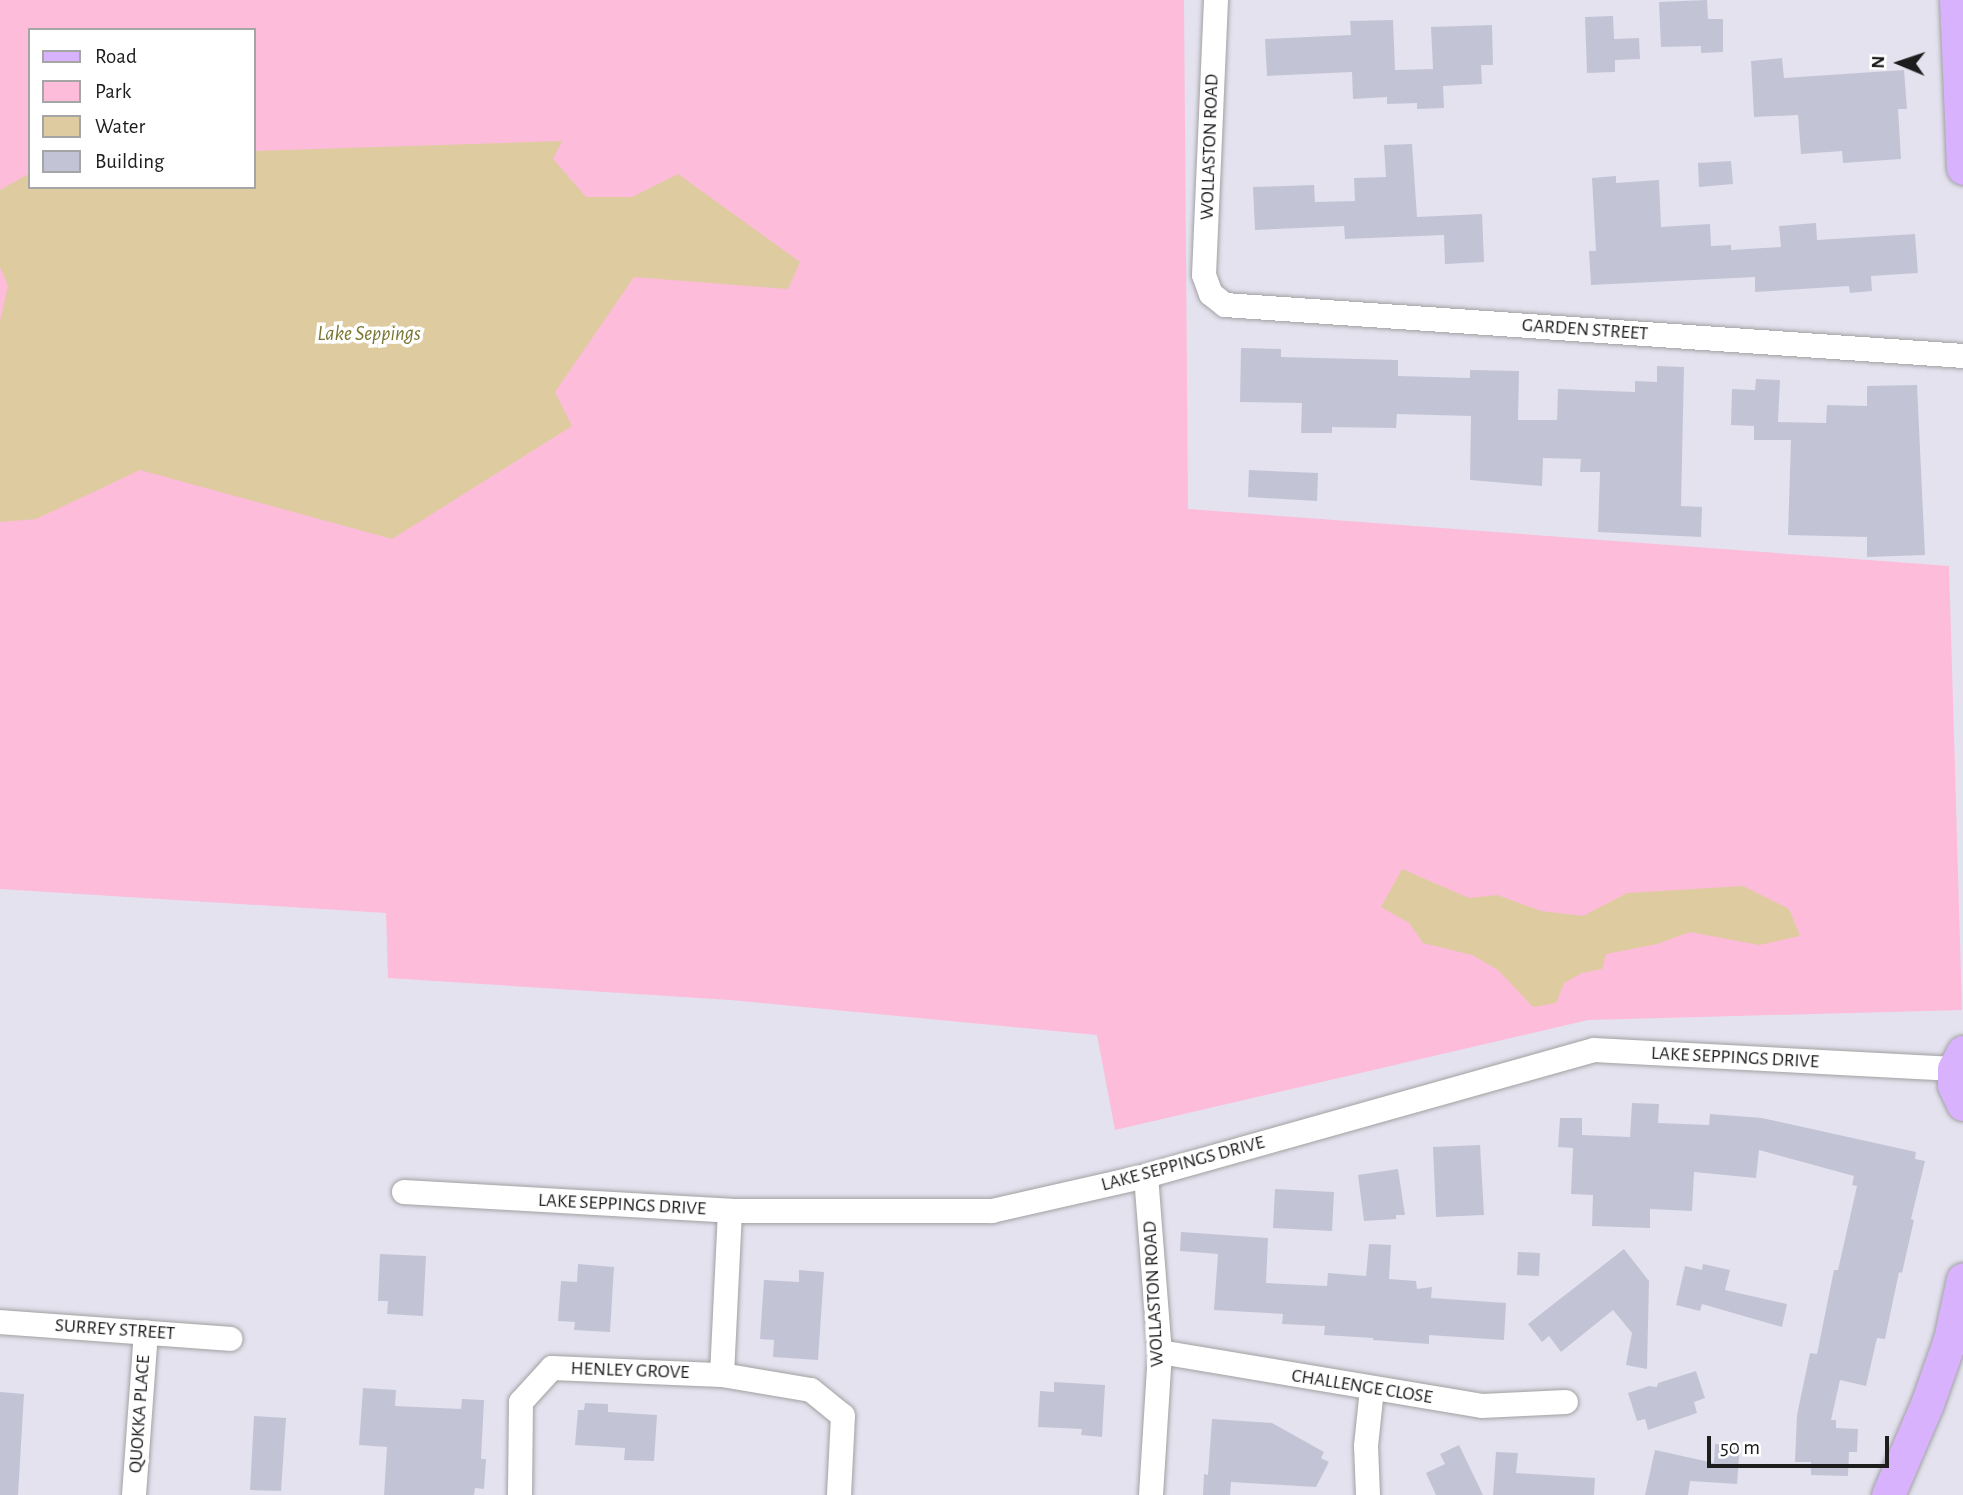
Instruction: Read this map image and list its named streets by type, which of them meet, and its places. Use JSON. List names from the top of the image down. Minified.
{"streets":{"street":["WOLLASTON ROAD","GARDEN STREET","LAKE SEPPINGS DRIVE","SURREY STREET","HENLEY GROVE","CHALLENGE CLOSE","QUOKKA PLACE"]},"crossings":[["WOLLASTON ROAD","GARDEN STREET"],["WOLLASTON ROAD","LAKE SEPPINGS DRIVE"],["WOLLASTON ROAD","CHALLENGE CLOSE"],["SURREY STREET","QUOKKA PLACE"]],"water":["Lake Seppings"],"legend":["Road","Park","Water","Building"],"scale_bar":"50 m","north":"left"}
